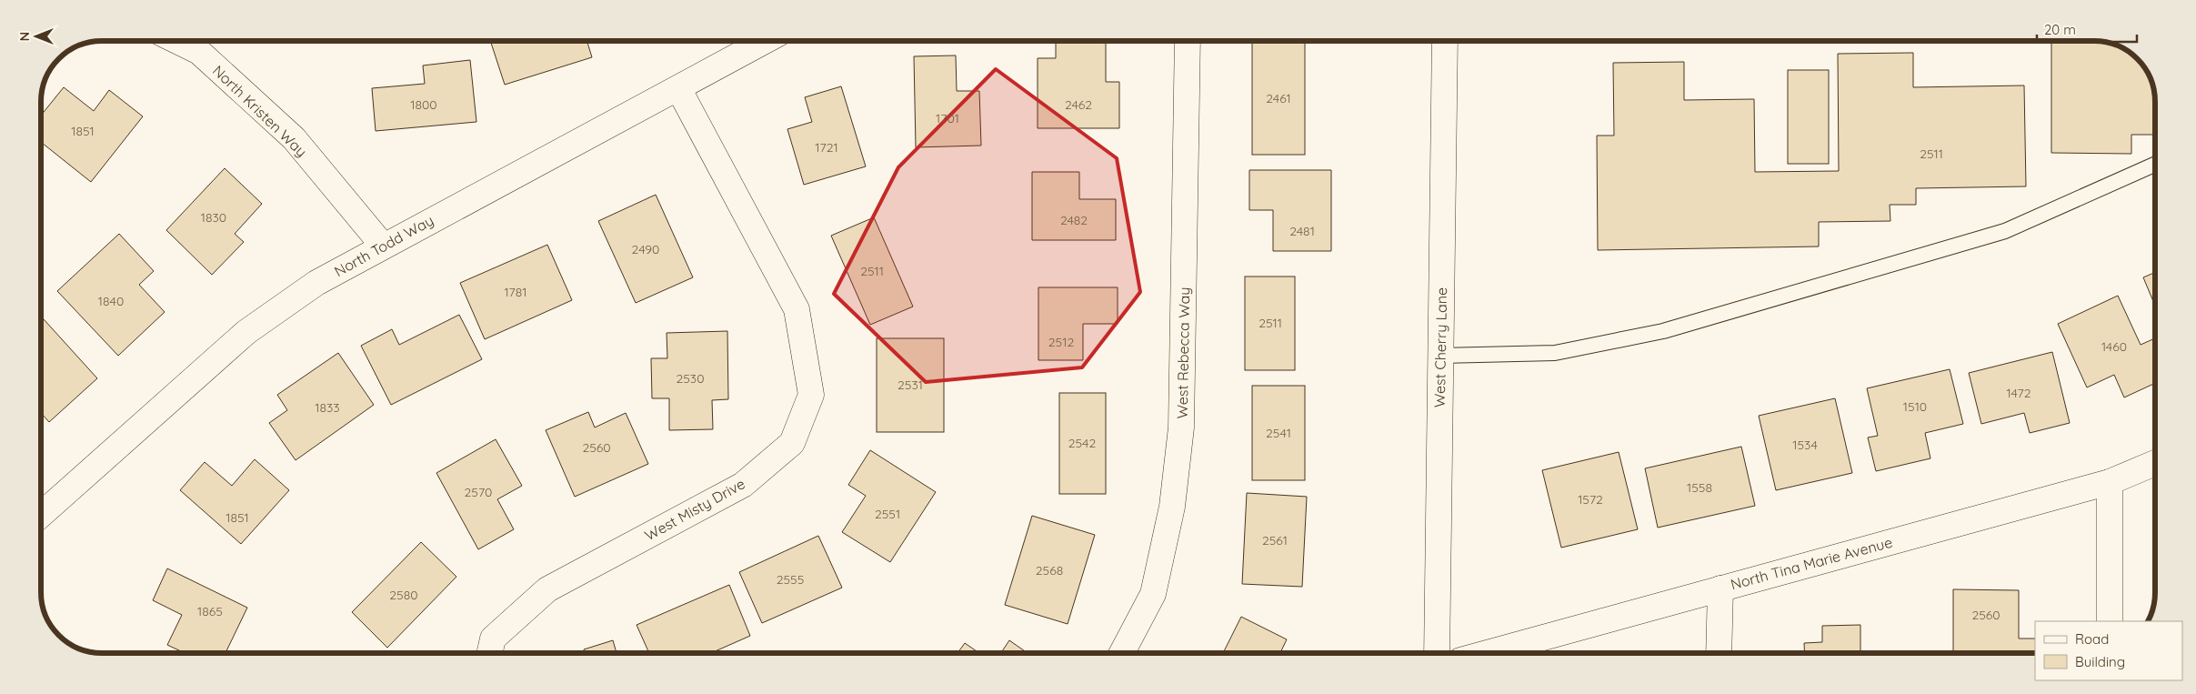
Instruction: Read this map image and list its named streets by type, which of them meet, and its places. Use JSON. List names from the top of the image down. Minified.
{"streets":{"street":["North Kristen Way","North Todd Way","West Cherry Lane","West Rebecca Way","West Misty Drive","North Tina Marie Avenue"]},"crossings":[["North Kristen Way","North Todd Way"],["North Todd Way","West Misty Drive"]],"house_numbers":["2461","1800","2462","1701","1851","1721","2511","1830","2482","2481","2490","2511","1781","1840","2511","2512","1460","2530","2531","1472","1510","1833","2541","2542","1534","2560","1558","2570","1572","2551","1851","2561","2568","2555","2580","1865","2560"],"legend":["Road","Building"],"scale_bar":"20 m","north":"left"}
